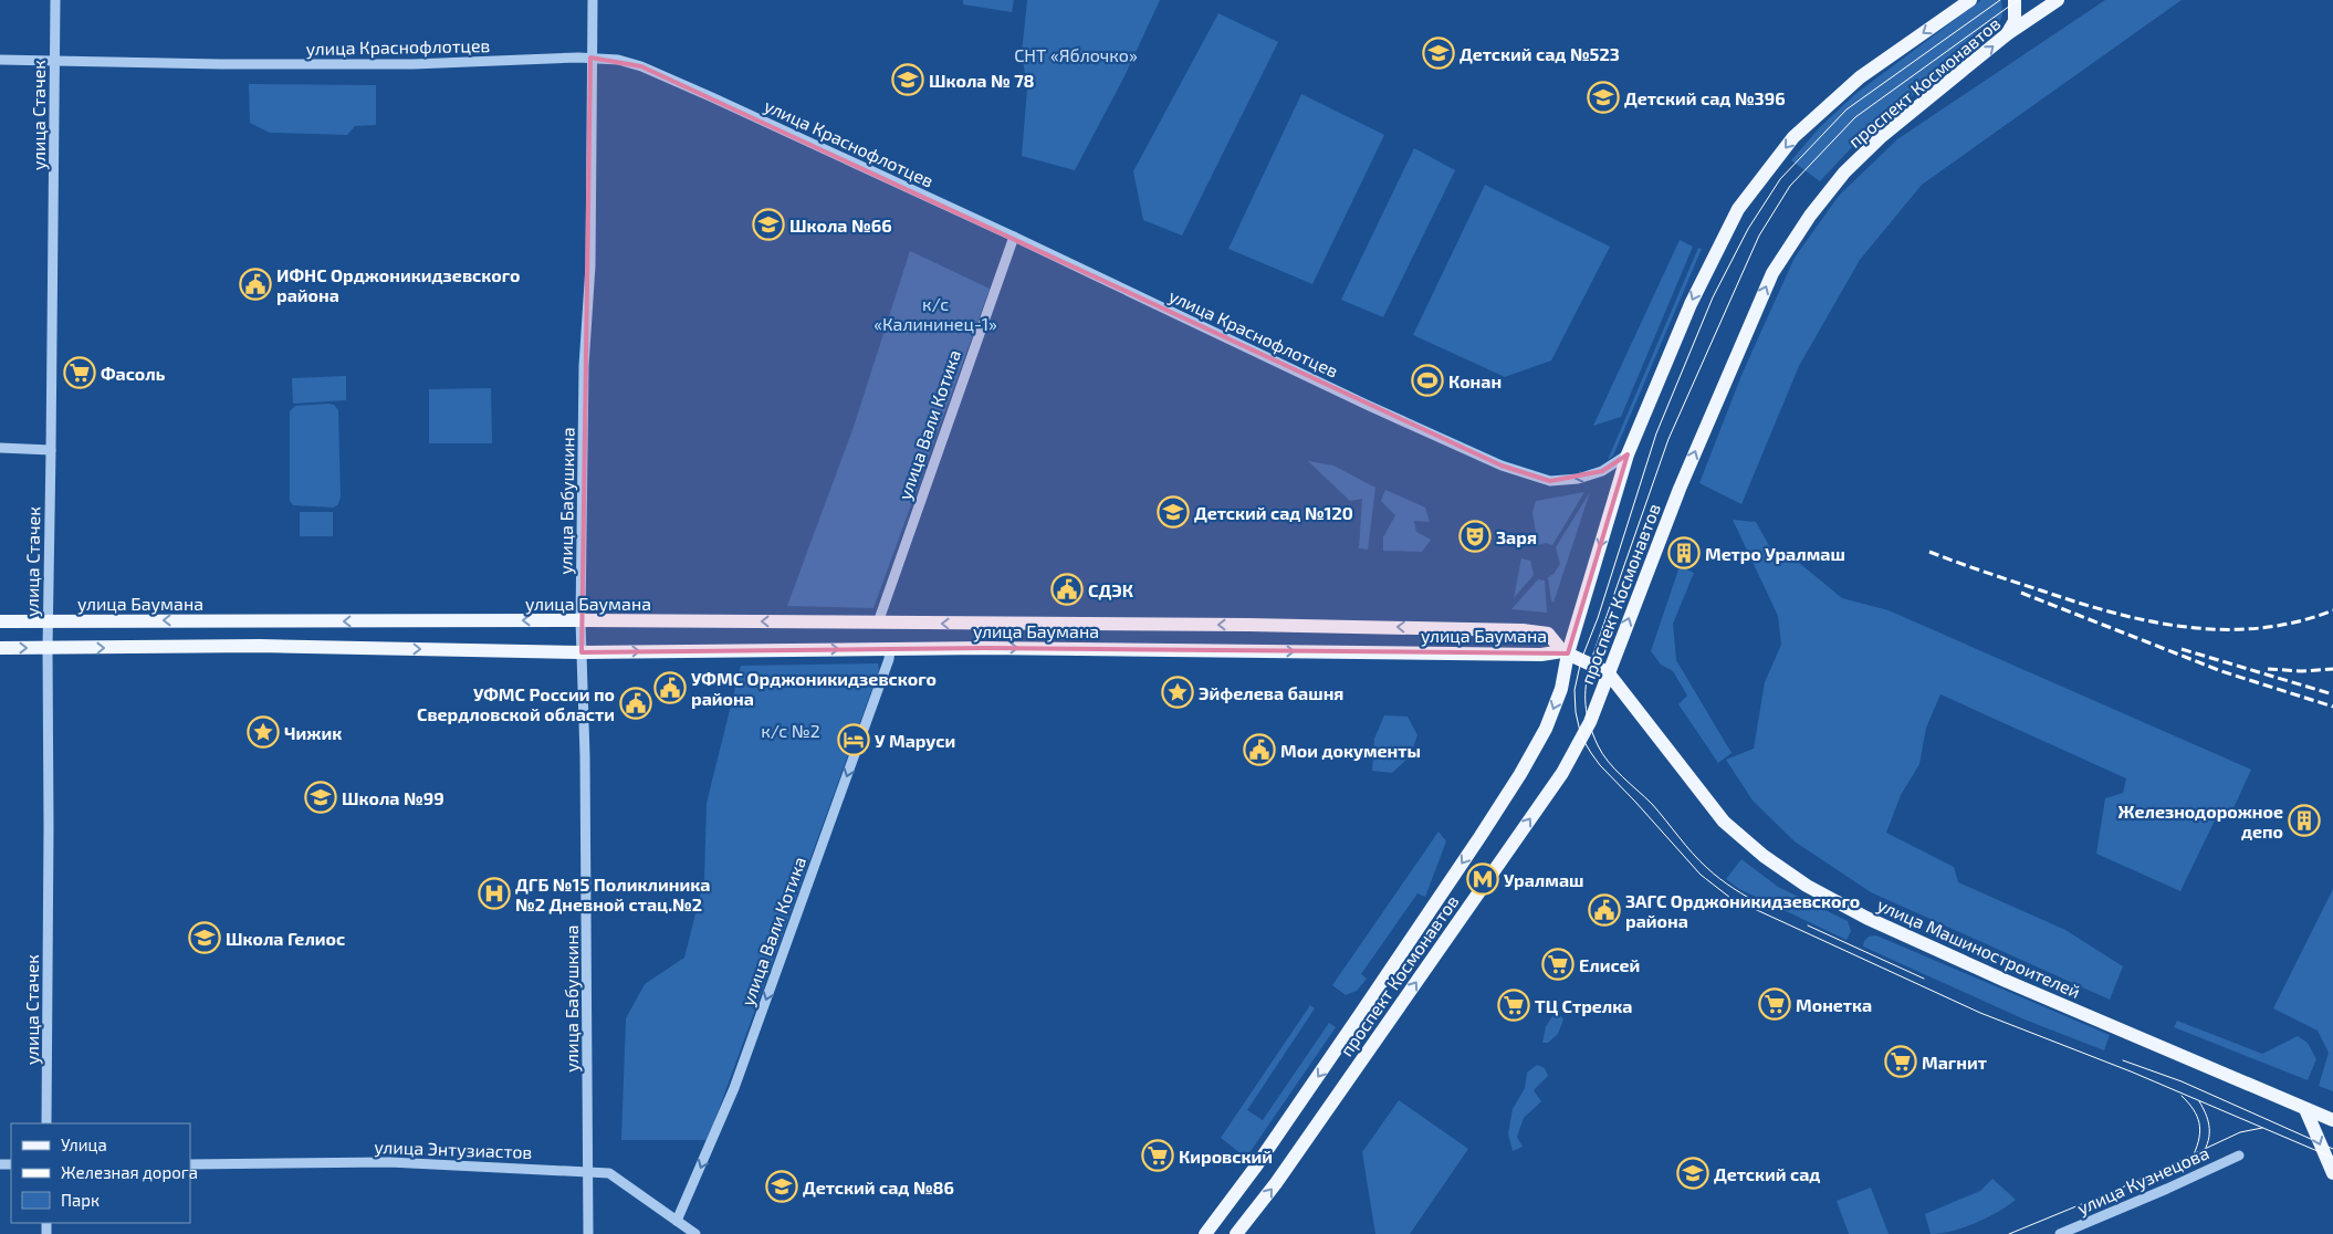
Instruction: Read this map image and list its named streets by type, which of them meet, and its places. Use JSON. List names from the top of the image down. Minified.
{"streets":{"main road":["проспект Космонавтов","улица Баумана","улица Машиностроителей"],"street":["улица Краснофлотцев","улица Стачек","улица Вали Котика","улица Бабушкина","улица Энтузиастов","улица Кузнецова"]},"crossings":[["улица Краснофлотцев","проспект Космонавтов"],["улица Краснофлотцев","улица Стачек"],["улица Краснофлотцев","улица Вали Котика"],["улица Краснофлотцев","улица Бабушкина"],["проспект Космонавтов","улица Баумана"],["проспект Космонавтов","улица Машиностроителей"],["улица Стачек","улица Баумана"],["улица Вали Котика","улица Баумана"],["улица Вали Котика","улица Энтузиастов"],["улица Бабушкина","улица Баумана"],["улица Бабушкина","улица Энтузиастов"],["улица Баумана","улица Машиностроителей"]],"one_way":["улица Краснофлотцев","улица Вали Котика"],"parks":["СНТ «Яблочко»","к/с «Калининец-1»","к/с №2"],"places":{"school or university":["Детский сад №523","Школа № 78","Детский сад №396","Школа №66","Детский сад №120","Школа №99","Школа Гелиос","Детский сад","Детский сад №86"],"public building":["ИФНС Орджоникидзевского района","СДЭК","УФМС Орджоникидзевского района","УФМС России по Свердловской области","Мои документы","ЗАГС Орджоникидзевского района"],"supermarket":["Фасоль","Елисей","Монетка","ТЦ Стрелка","Магнит","Кировский"],"sports":["Конан"],"theatre":["Заря"],"building":["Метро Уралмаш","Железнодорожное депо"],"place":["Эйфелева башня","Чижик"],"hotel":["У Маруси"],"metro station":["Уралмаш"],"hospital":["ДГБ №15 Поликлиника №2 Дневной стац.№2"]},"legend":["Улица","Железная дорога","Парк"]}
